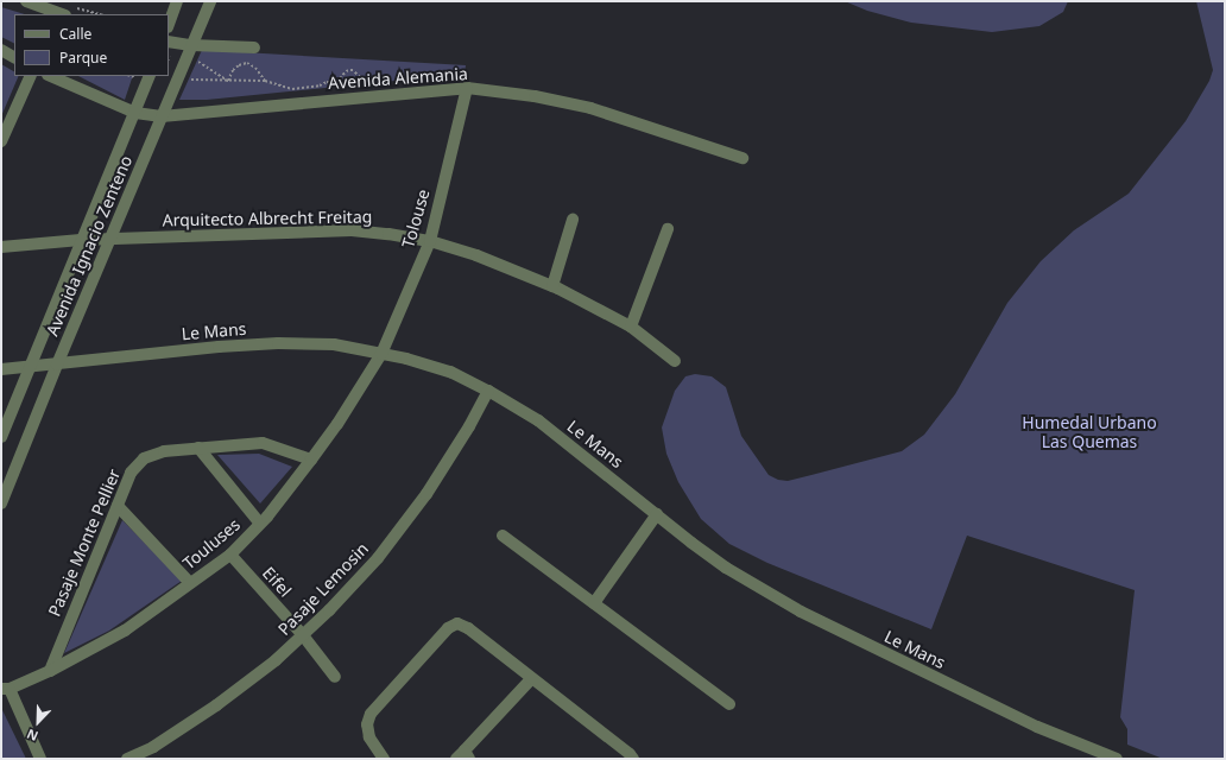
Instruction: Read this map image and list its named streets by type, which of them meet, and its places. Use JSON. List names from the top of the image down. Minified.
{"streets":{"street":["Avenida Alemania","Arquitecto Albrecht Freitag","Tolouse","Avenida Ignacio Zenteno","Le Mans","Pasaje Monte Pellier","Touluses","Eifel","Pasaje Lemosin"]},"crossings":[["Avenida Alemania","Tolouse"],["Avenida Alemania","Avenida Ignacio Zenteno"],["Arquitecto Albrecht Freitag","Tolouse"],["Arquitecto Albrecht Freitag","Avenida Ignacio Zenteno"],["Tolouse","Le Mans"],["Tolouse","Touluses"],["Avenida Ignacio Zenteno","Le Mans"],["Le Mans","Touluses"],["Le Mans","Pasaje Lemosin"],["Pasaje Monte Pellier","Touluses"],["Touluses","Eifel"],["Eifel","Pasaje Lemosin"]],"parks":["Humedal Urbano Las Quemas"],"legend":["Calle","Parque"],"north":"bottom left"}
